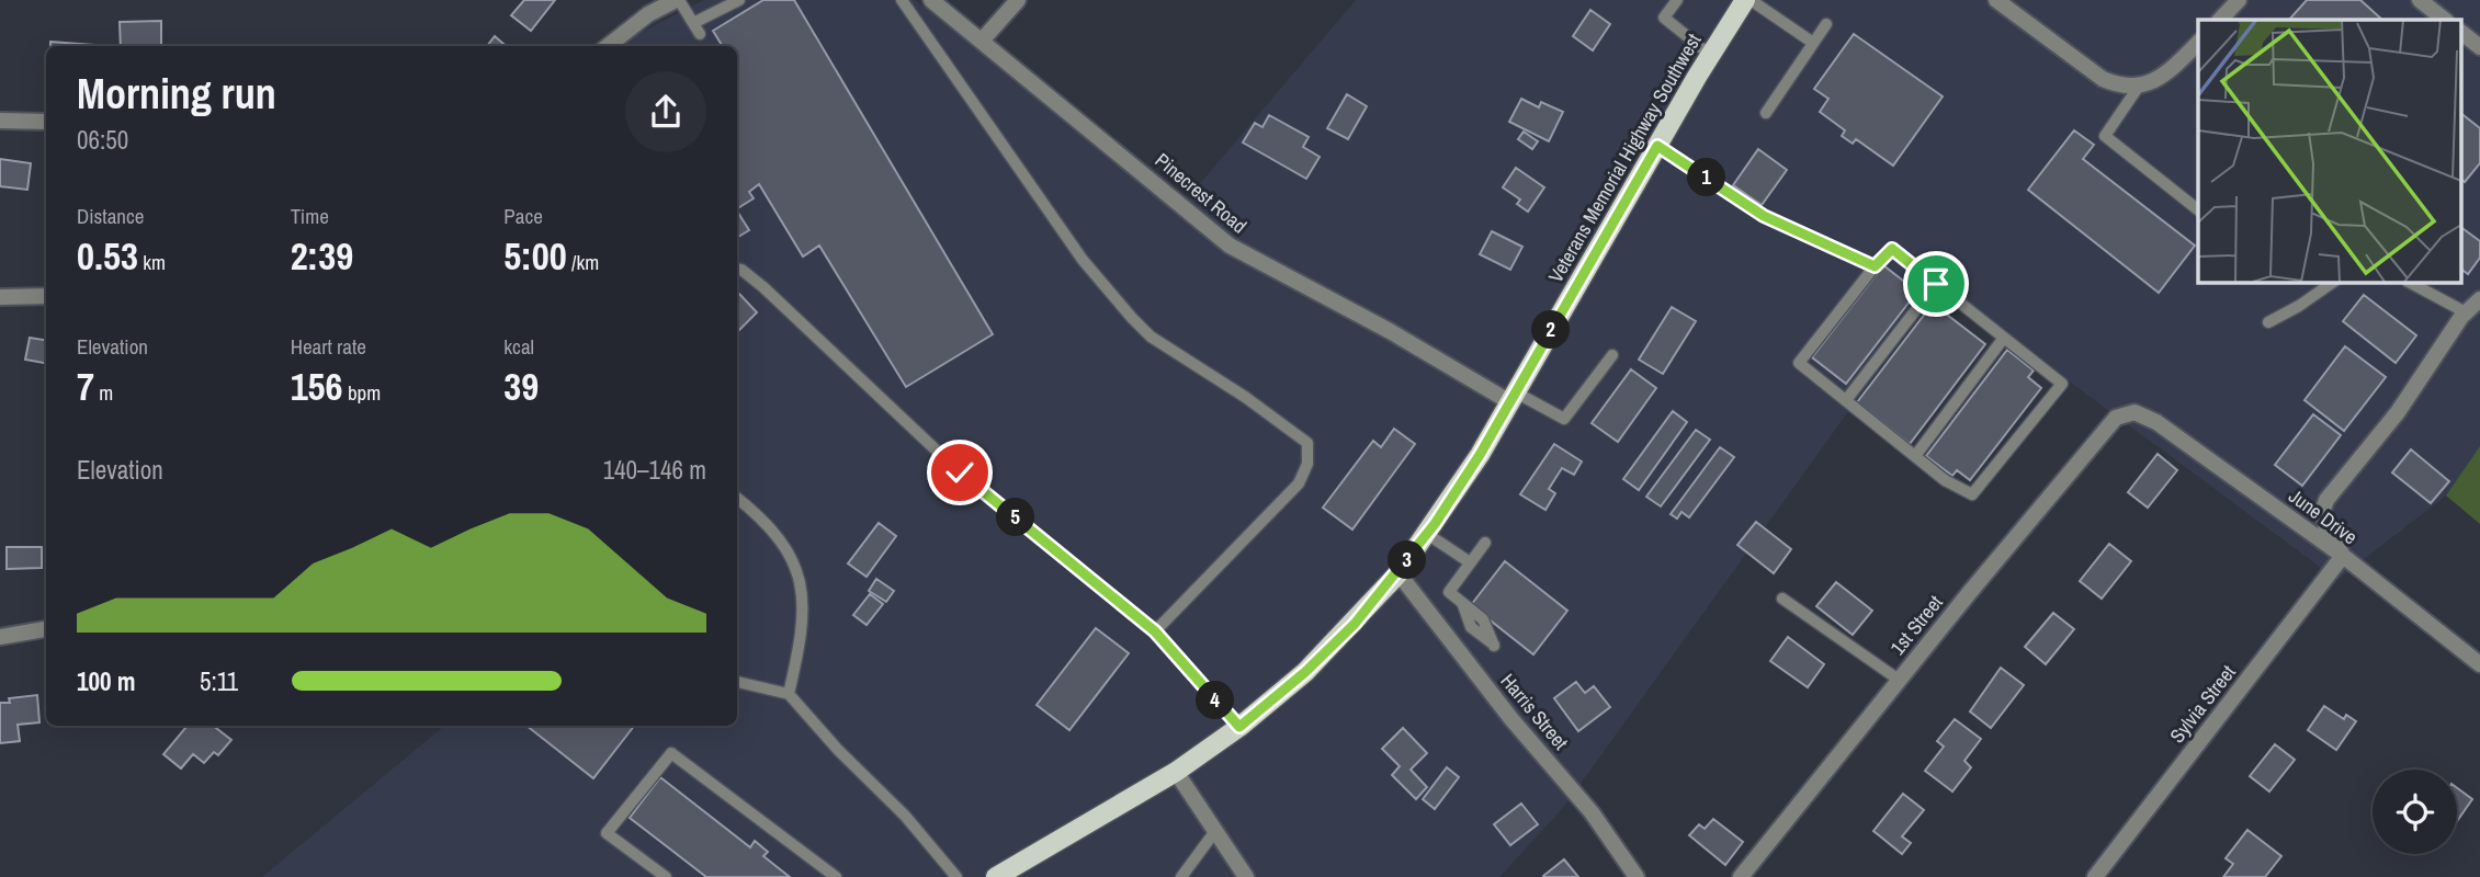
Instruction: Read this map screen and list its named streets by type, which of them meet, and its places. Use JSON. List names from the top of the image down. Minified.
{"streets":{"main road":["Veterans Memorial Highway Southwest"],"street":["Pinecrest Road","June Drive","1st Street","Sylvia Street","Harris Street"]},"crossings":[["Veterans Memorial Highway Southwest","Pinecrest Road"],["Veterans Memorial Highway Southwest","Harris Street"],["June Drive","1st Street"],["June Drive","Sylvia Street"]],"page":{"heading":["Morning run","06:50"],"pins":["1","2","5","3","4"],"stats":[["Distance","0.53 km"],["Time","2:39"],["Pace","5:00 /km"],["Elevation","7 m"],["Heart rate","156 bpm"],["kcal","39"]],"chart":["Elevation","140–146 m"],"list":[{"name":"100 m","note":"5:11"}]}}
